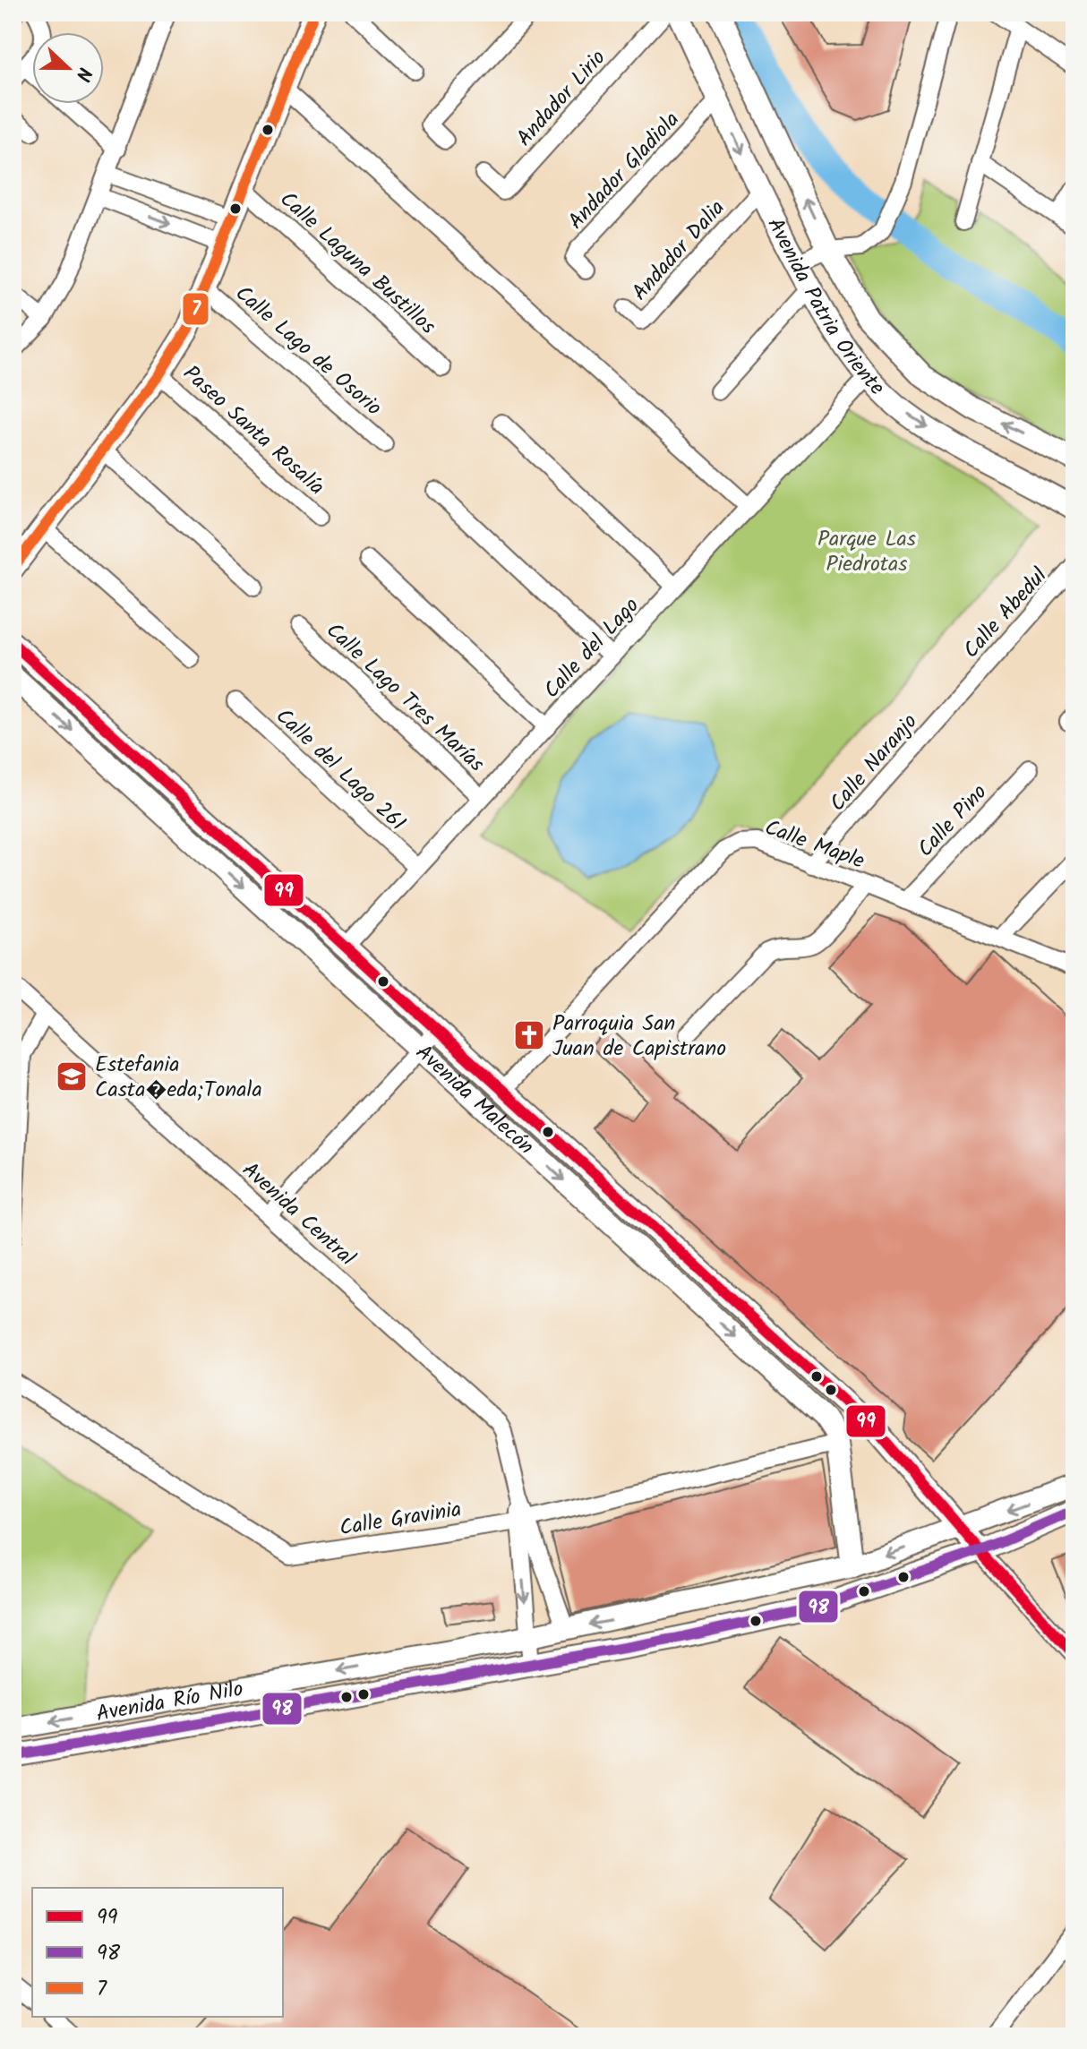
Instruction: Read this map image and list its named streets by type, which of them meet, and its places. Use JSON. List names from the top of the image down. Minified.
{"streets":{"street":["Andador Lirio","Andador Gladiola","Andador Dalia","Calle Laguna Bustillos","Avenida Patria Oriente","Calle Lago de Osorio","Paseo Santa Rosalía","Calle Abedul","Calle del Lago","Calle Lago Tres Marías","Calle Naranjo","Calle del Lago 261","Calle Pino","Calle Maple","Avenida Malecón","Avenida Central","Calle Gravinia","Avenida Río Nilo"]},"crossings":[["Andador Gladiola","Avenida Patria Oriente"],["Andador Dalia","Avenida Patria Oriente"],["Avenida Patria Oriente","Calle del Lago"],["Calle Abedul","Calle Naranjo"],["Calle del Lago","Calle Lago Tres Marías"],["Calle del Lago","Calle del Lago 261"],["Calle del Lago","Avenida Malecón"],["Calle Naranjo","Calle Maple"],["Calle Pino","Calle Maple"],["Calle Maple","Avenida Malecón"],["Avenida Malecón","Calle Gravinia"],["Avenida Malecón","Avenida Río Nilo"],["Avenida Central","Calle Gravinia"],["Avenida Central","Avenida Río Nilo"]],"parks":["Parque Las Piedrotas"],"places":{"church":["Parroquia San Juan de Capistrano"],"school or university":["Estefania Casta�eda;Tonala"]},"lines":["transit line 7","transit line 99","transit line 98"],"legend":["99","98","7"],"north":"right"}
